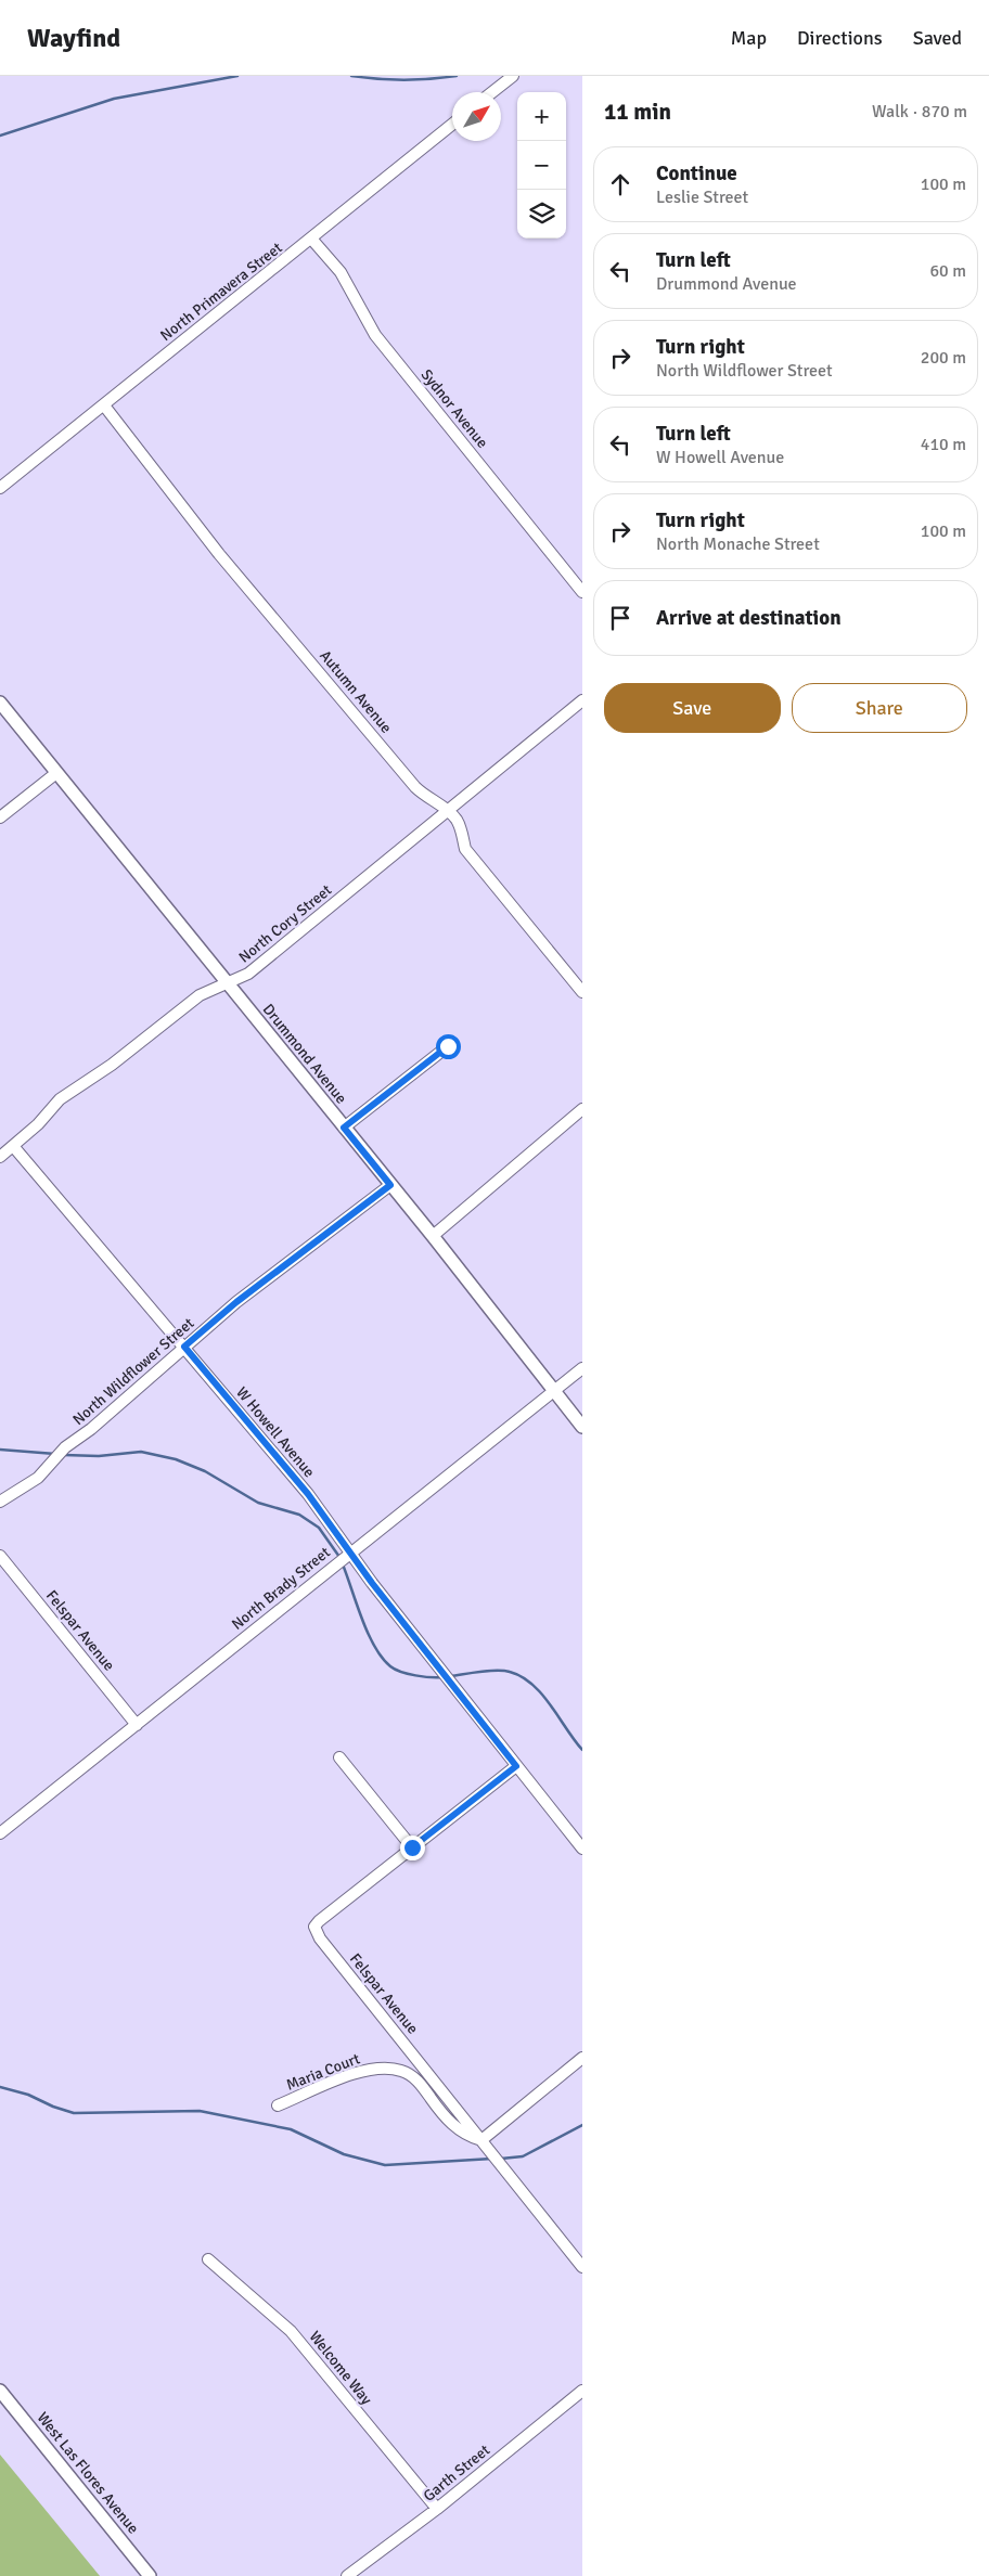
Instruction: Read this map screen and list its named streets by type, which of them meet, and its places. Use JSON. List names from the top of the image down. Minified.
{"streets":{"street":["North Primavera Street","Sydnor Avenue","Autumn Avenue","North Cory Street","Drummond Avenue","North Wildflower Street","W Howell Avenue","North Brady Street","Felspar Avenue","Maria Court","Welcome Way","West Las Flores Avenue","Garth Street"]},"crossings":[["North Primavera Street","Sydnor Avenue"],["North Primavera Street","Autumn Avenue"],["Autumn Avenue","North Cory Street"],["North Cory Street","Drummond Avenue"],["North Cory Street","W Howell Avenue"],["Drummond Avenue","North Wildflower Street"],["Drummond Avenue","North Brady Street"],["North Wildflower Street","W Howell Avenue"],["W Howell Avenue","North Brady Street"],["North Brady Street","Felspar Avenue"],["Felspar Avenue","Maria Court"],["Welcome Way","Garth Street"]],"north":"top right","page":{"header":"Wayfind","nav":["Map","Directions","Saved"],"heading":["11 min","Walk · 870 m"],"map_buttons":["+","−"],"list":[["Continue","Leslie Street","100 m"],["Turn left","Drummond Avenue","60 m"],["Turn right","North Wildflower Street","200 m"],["Turn left","W Howell Avenue","410 m"],["Turn right","North Monache Street","100 m"],"Arrive at destination"],"buttons":["Save","Share"]}}
